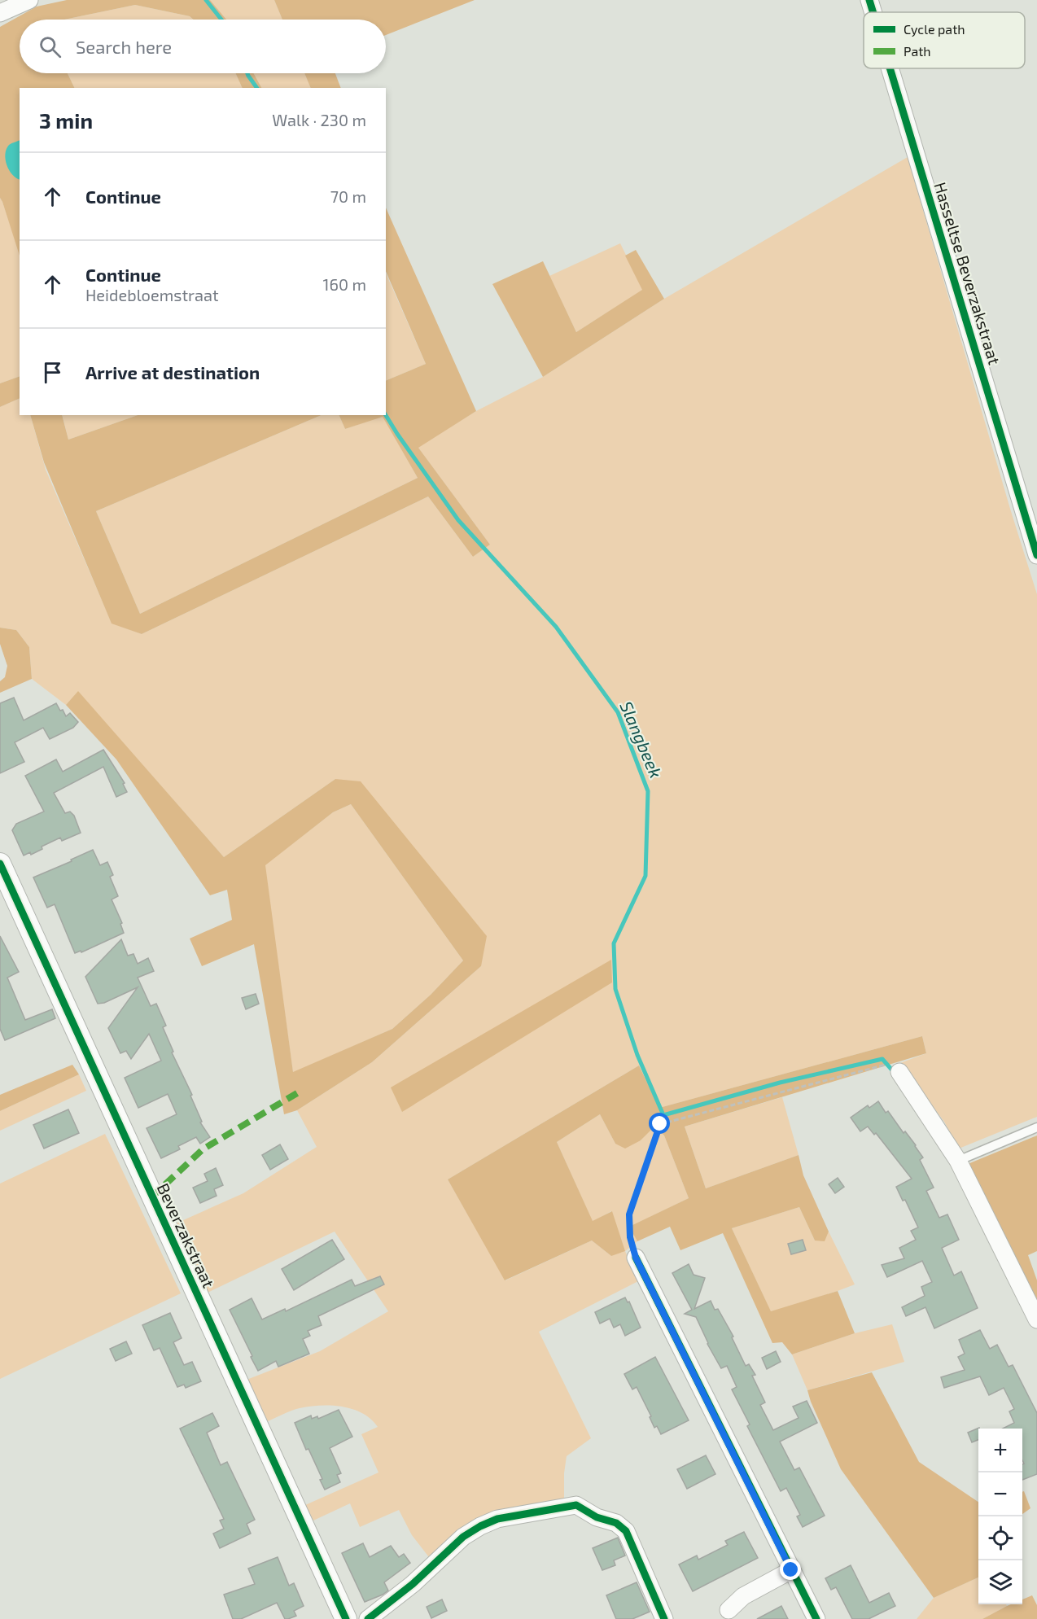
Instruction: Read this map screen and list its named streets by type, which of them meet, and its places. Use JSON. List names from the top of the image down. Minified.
{"streets":{"street":["Hasseltse Beverzakstraat","Beverzakstraat"]},"water":["Slangbeek"],"legend":["Cycle path","Path"],"page":{"search":"Search here","heading":["3 min","Walk · 230 m"],"list":[["Continue","70 m"],["Continue","Heidebloemstraat","160 m"],"Arrive at destination"],"map_buttons":["+","−"]}}
